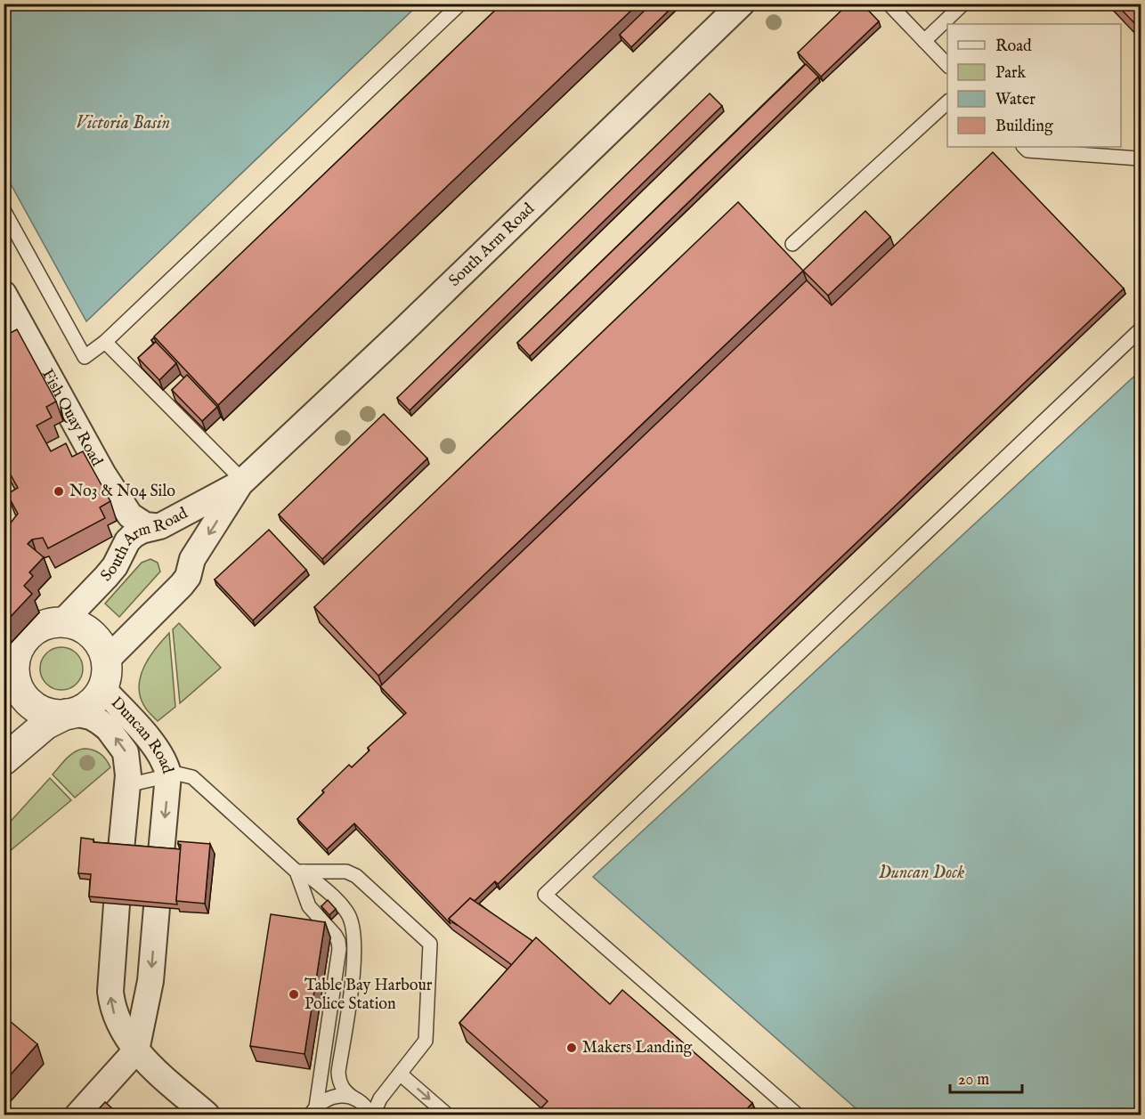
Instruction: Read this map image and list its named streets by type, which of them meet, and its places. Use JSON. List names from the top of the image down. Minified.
{"streets":{"street":["South Arm Road","Fish Quay Road","Duncan Road"]},"crossings":[["South Arm Road","Fish Quay Road"],["South Arm Road","Duncan Road"]],"water":["Victoria Basin","Duncan Dock"],"places":["No3 & No4 Silo","Table Bay Harbour Police Station","Makers Landing"],"legend":["Road","Park","Water","Building"],"scale_bar":"20 m"}
